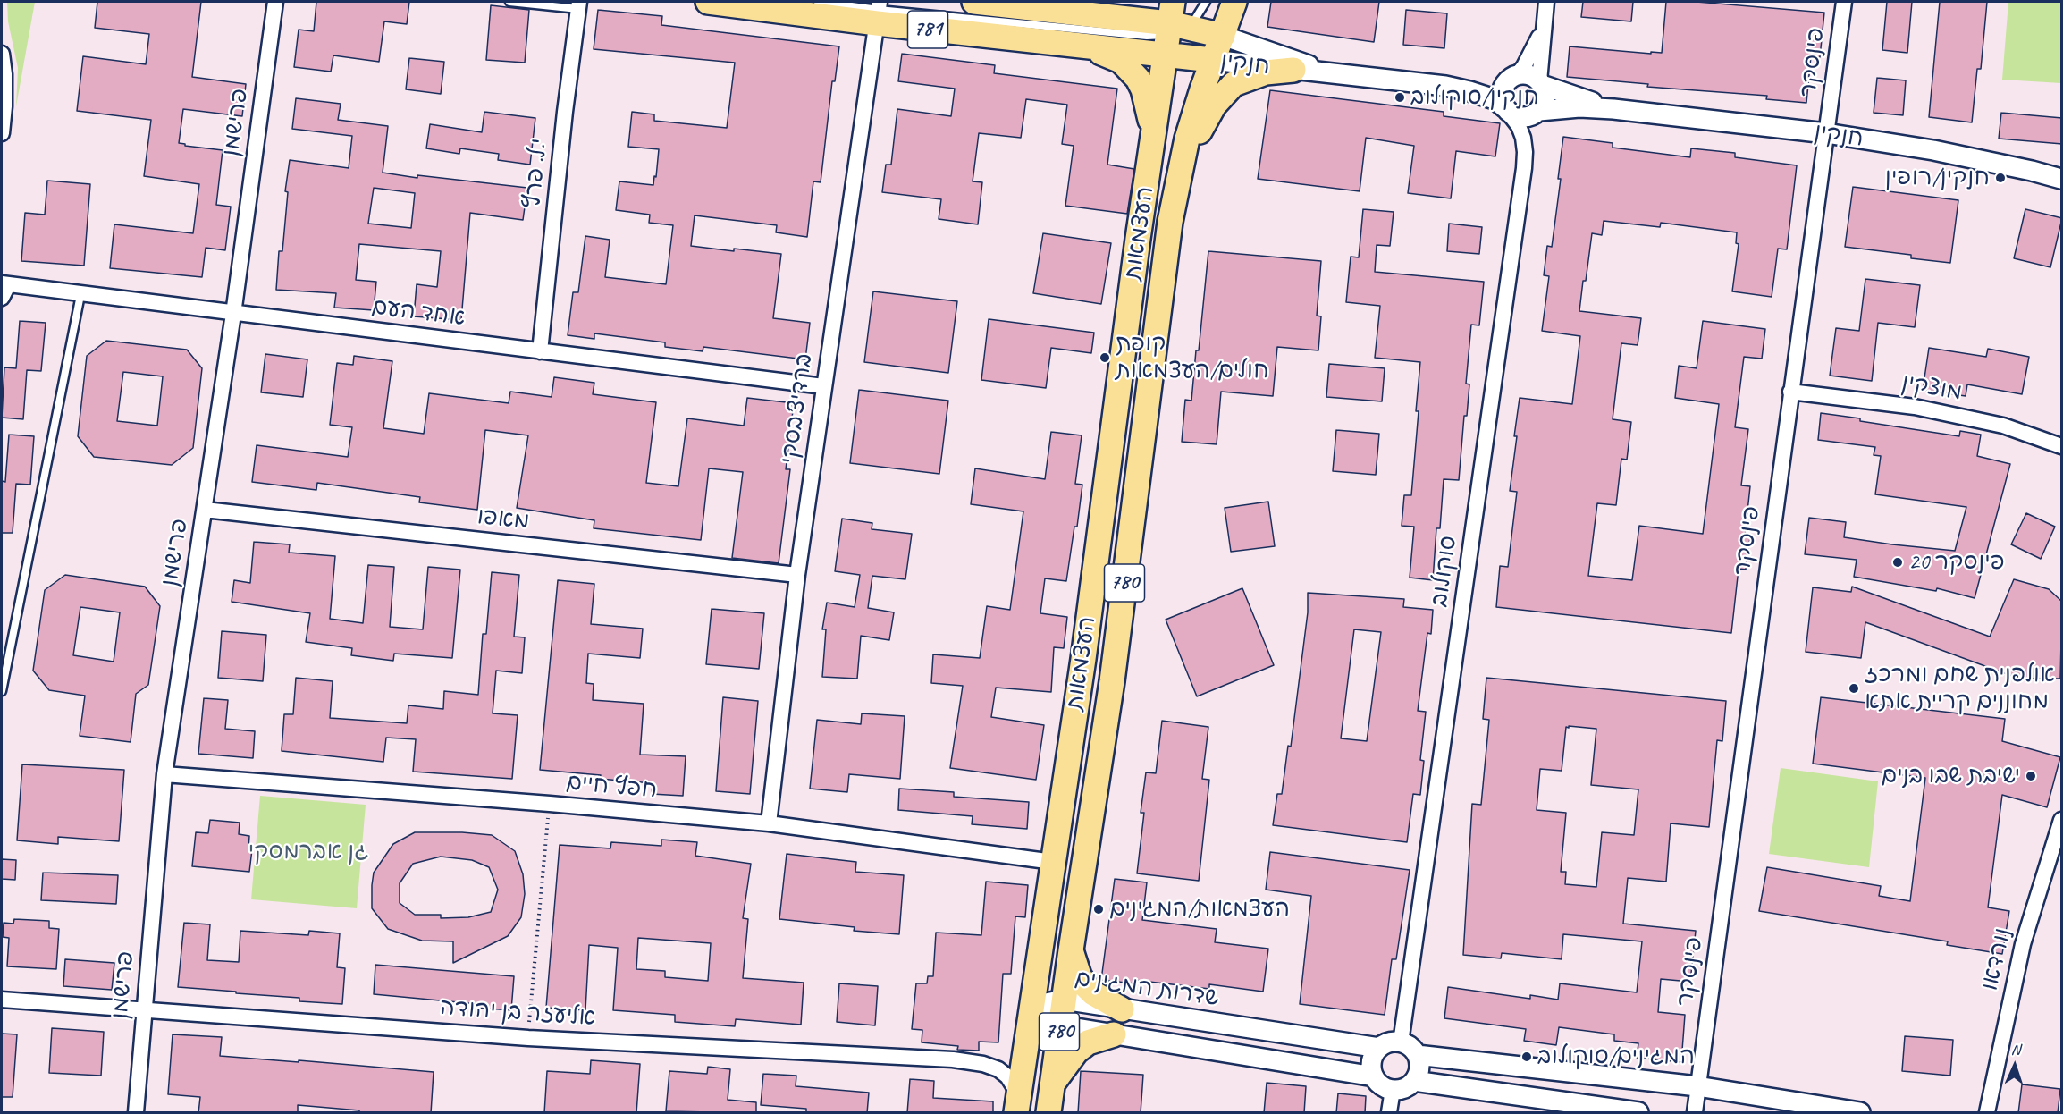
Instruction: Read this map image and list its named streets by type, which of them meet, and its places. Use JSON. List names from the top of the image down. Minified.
{"streets":{"main road":["781","חנקין","העצמאות","780"],"street":["פינסקר","פרישמן","י.ל. פרץ","אחד העם","מוצקין","ברדיצ'בסקי","מאפו","סוקולוב","חפץ חיים","נורדאו","שדרות המגינים","אליעזר בן יהודה"]},"crossings":[["781","חנקין"],["781","העצמאות"],["781","ברדיצ'בסקי"],["פינסקר","חנקין"],["פינסקר","מוצקין"],["חנקין","העצמאות"],["חנקין","סוקולוב"],["פרישמן","אחד העם"],["פרישמן","מאפו"],["פרישמן","חפץ חיים"],["פרישמן","אליעזר בן יהודה"],["י.ל. פרץ","אחד העם"],["העצמאות","חפץ חיים"],["העצמאות","שדרות המגינים"],["העצמאות","אליעזר בן יהודה"],["אחד העם","ברדיצ'בסקי"],["ברדיצ'בסקי","מאפו"],["ברדיצ'בסקי","חפץ חיים"],["סוקולוב","שדרות המגינים"]],"parks":["גן אברמסקי"],"places":["חנקין/סוקולוב","חנקין/רופין","קופת חולים/העצמאות","פינסקר 20","אולפנית שחם ומרכז מחוננים קריית אתא","ישיבת שבו בנים","העצמאות/המגינים","המגינים/סוקולוב"],"north":"top"}
